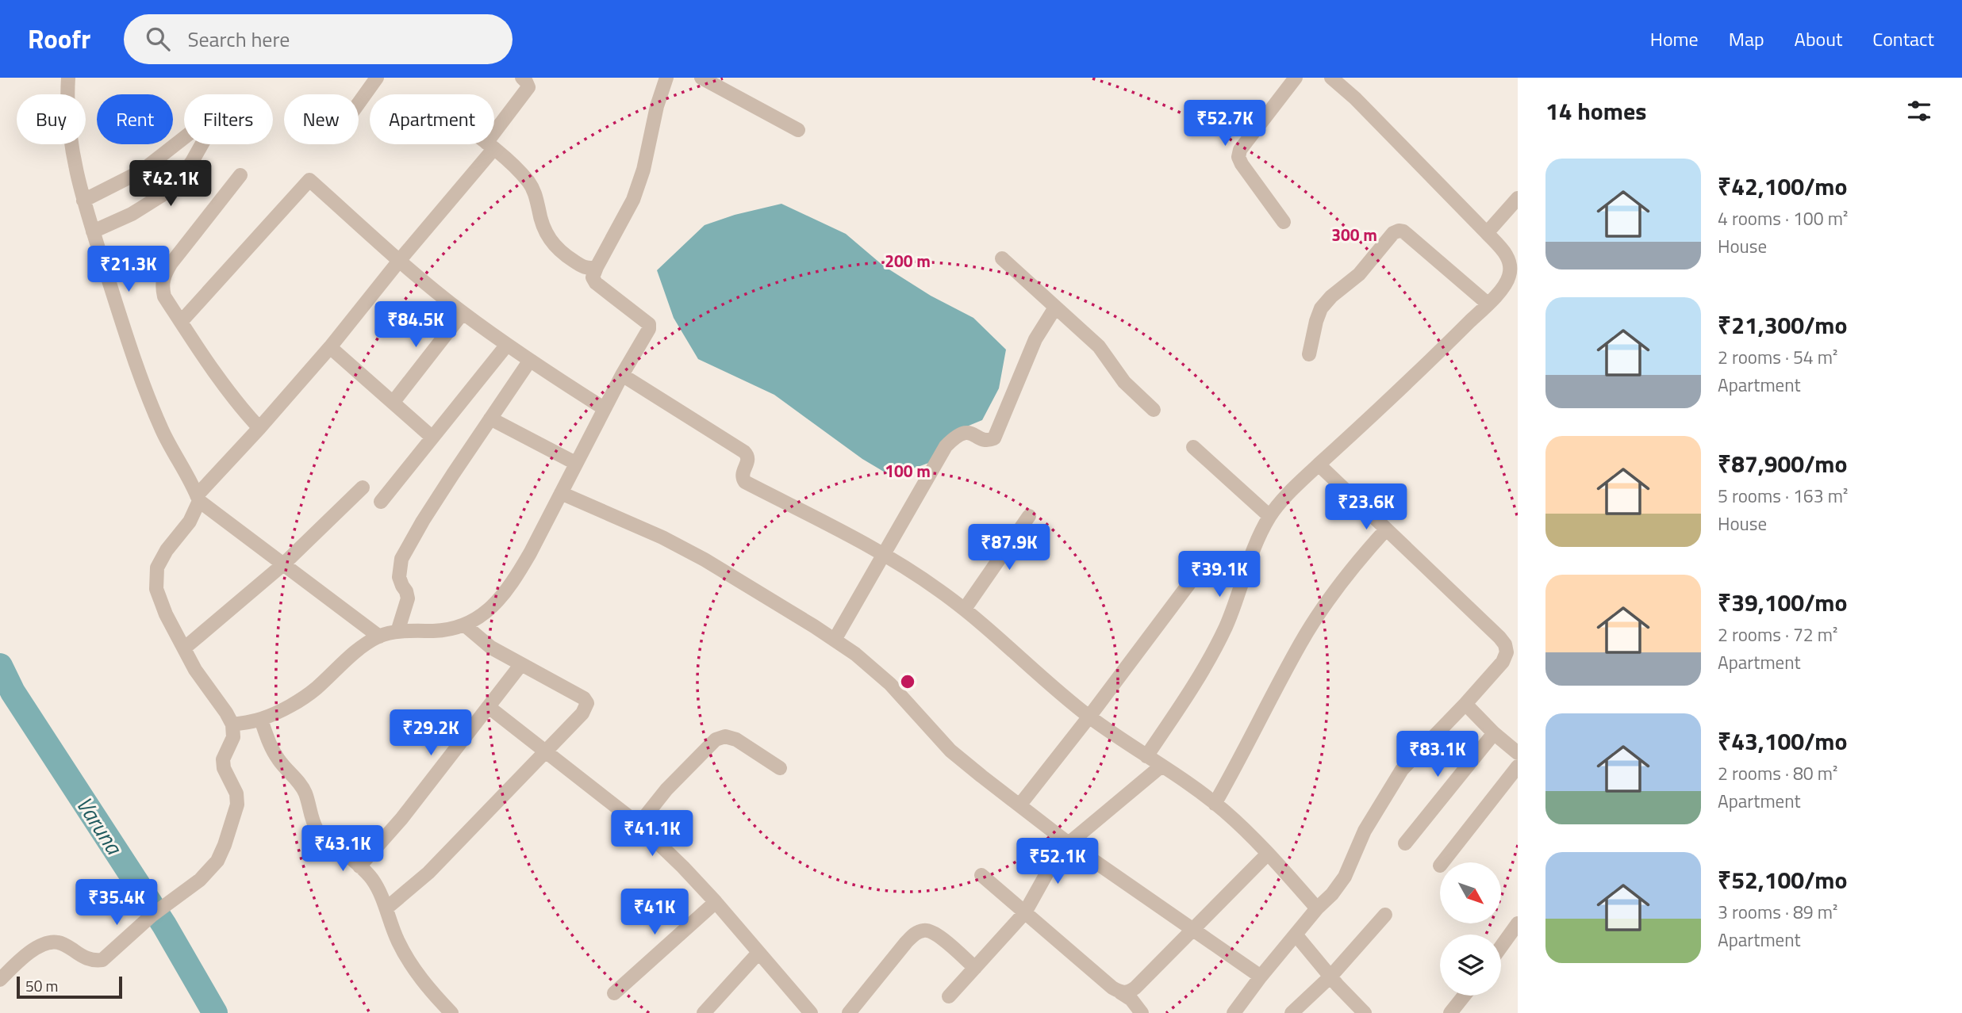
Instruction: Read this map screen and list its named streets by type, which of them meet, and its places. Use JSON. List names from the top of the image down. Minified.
{"water":["Varuna"],"scale_bar":"50 m","north":"bottom right","page":{"header":"Roofr","search":"Search here","nav":["Home","Map","About","Contact"],"heading":"14 homes","chip":["Buy","Rent","Filters","New","Apartment"],"price":["₹52.7K","₹42.1K","₹21.3K","₹84.5K","₹23.6K","₹87.9K","₹39.1K","₹29.2K","₹83.1K","₹41.1K","₹43.1K","₹52.1K","₹35.4K","₹41K"],"list":[{"name":"₹42,100/mo","note":"4 rooms · 100 m² · House"},{"name":"₹21,300/mo","note":"2 rooms · 54 m² · Apartment"},{"name":"₹87,900/mo","note":"5 rooms · 163 m² · House"},{"name":"₹39,100/mo","note":"2 rooms · 72 m² · Apartment"},{"name":"₹43,100/mo","note":"2 rooms · 80 m² · Apartment"},{"name":"₹52,100/mo","note":"3 rooms · 89 m² · Apartment"}],"scale":"50 m"},"rings":["300 m","200 m","100 m"]}
